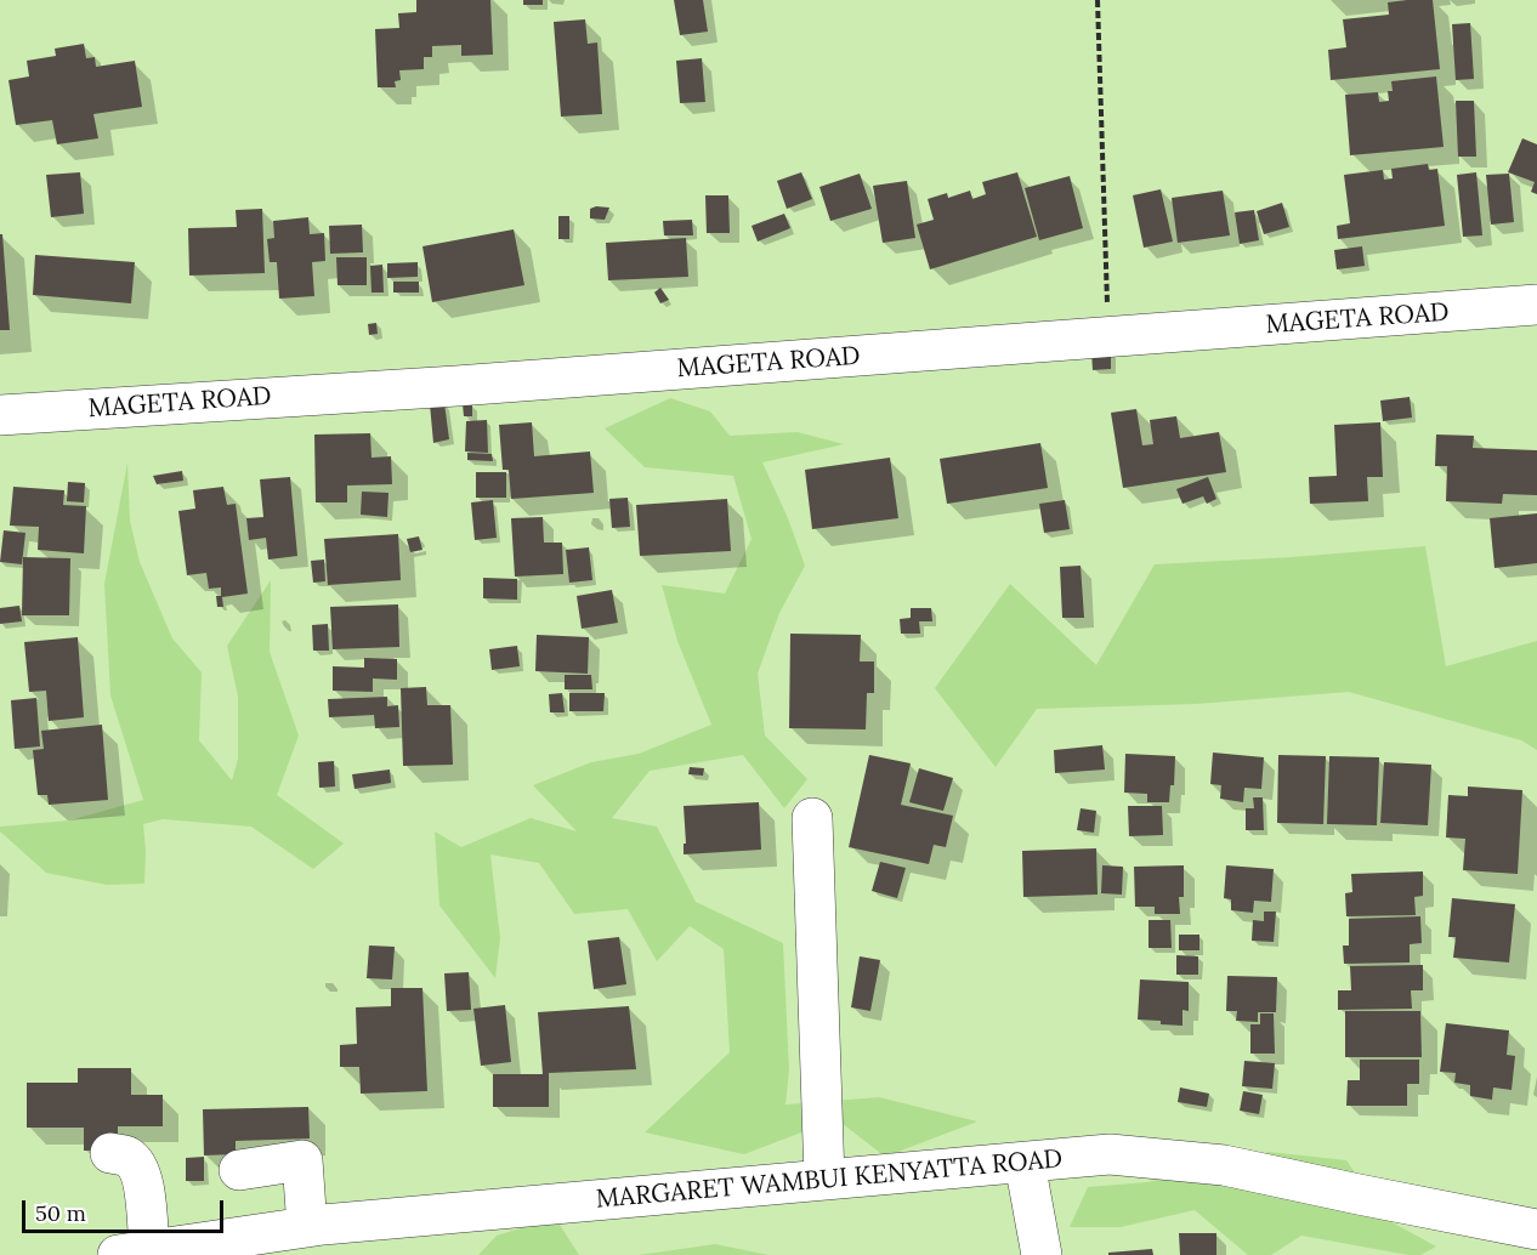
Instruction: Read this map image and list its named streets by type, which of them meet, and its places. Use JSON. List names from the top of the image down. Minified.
{"streets":{"street":["MAGETA ROAD","MARGARET WAMBUI KENYATTA ROAD"]},"scale_bar":"50 m"}
